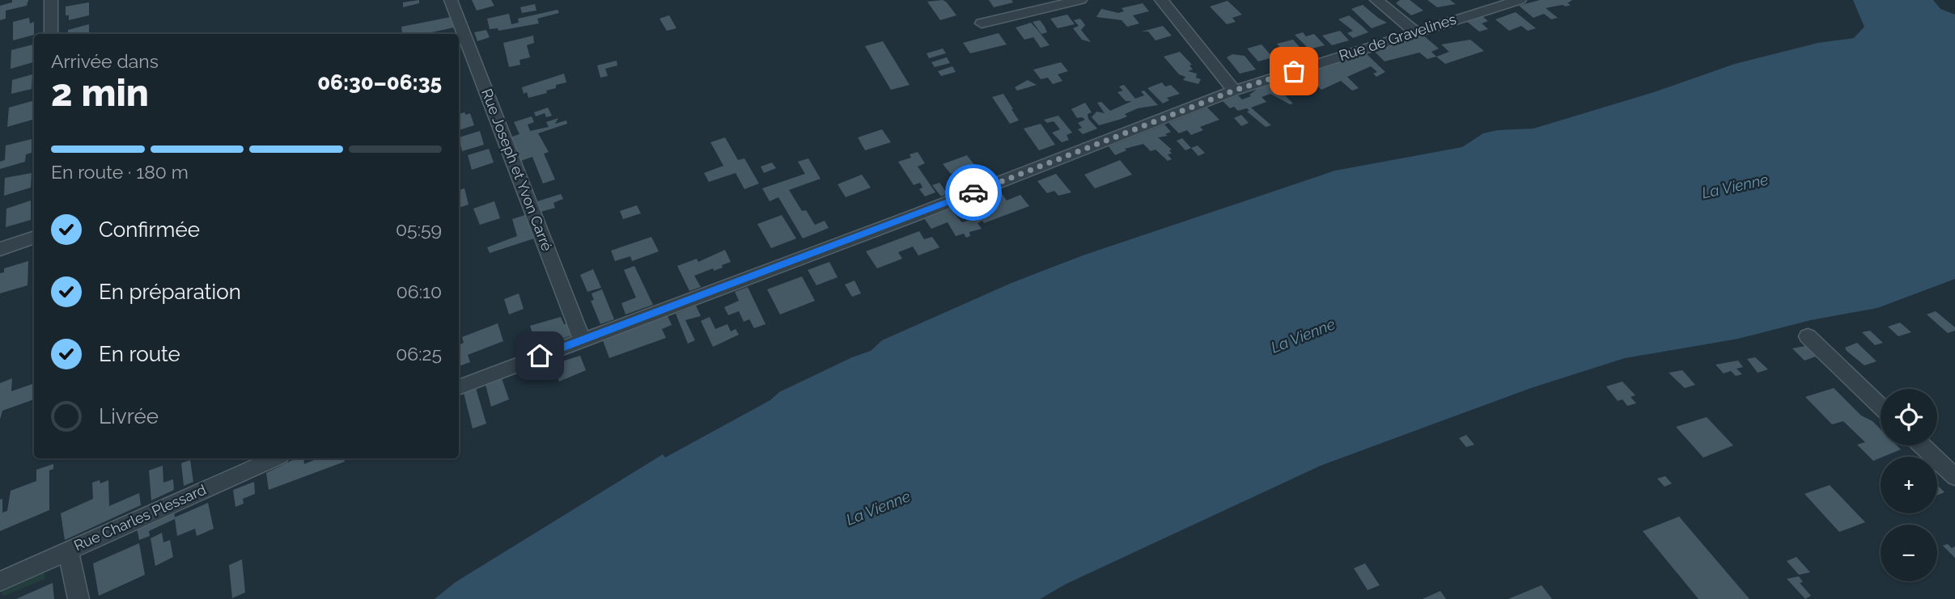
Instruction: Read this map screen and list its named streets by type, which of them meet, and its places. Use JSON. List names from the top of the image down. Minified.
{"streets":{"street":["Rue de Gravelines","Rue Joseph et Yvon Carré","Rue Charles Plessard"]},"crossings":[["Rue de Gravelines","Rue Joseph et Yvon Carré"]],"water":["La Vienne"],"page":{"heading":["2 min","Arrivée dans","06:30–06:35"],"bar":"En route · 180 m","list":[["Confirmée","05:59"],["En préparation","06:10"],["En route","06:25"],"Livrée"],"map_buttons":["+","−"]}}
